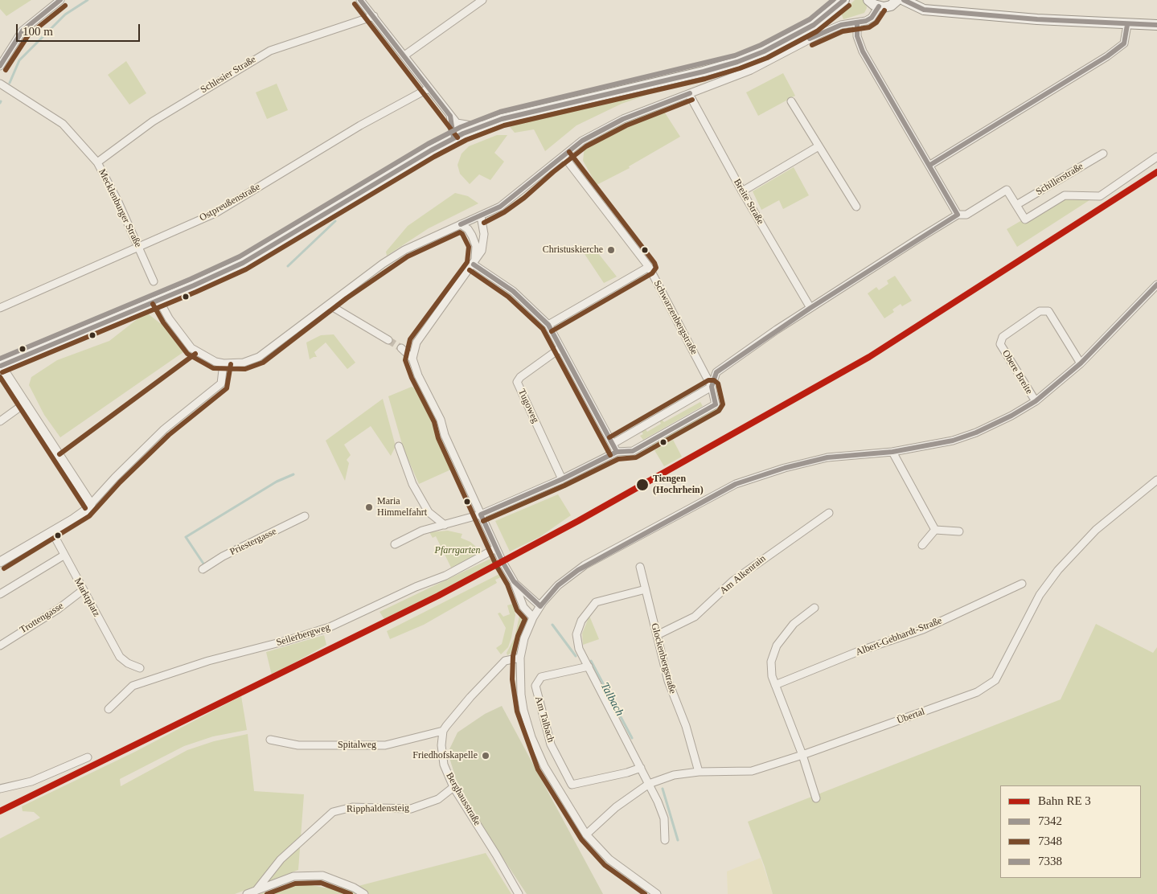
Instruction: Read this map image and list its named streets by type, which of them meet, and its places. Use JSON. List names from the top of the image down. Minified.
{"streets":{"street":["Schlesier Straße","Schillerstraße","Breite Straße","Ostpreußenstraße","Mecklenburger Straße","Schwarzenbergstraße","Obere Breite","Tugoweg","Priestergasse","Am Alkenrain","Marktplatz","Trottengasse","Seilerbergweg","Albert-Gebhardt-Straße","Glockenbergstraße","Übertal","Am Talbach","Spitalweg","Berghausstraße","Ripphaldensteig"]},"crossings":[["Schlesier Straße","Mecklenburger Straße"],["Ostpreußenstraße","Mecklenburger Straße"],["Am Alkenrain","Glockenbergstraße"],["Marktplatz","Trottengasse"],["Glockenbergstraße","Übertal"],["Spitalweg","Berghausstraße"],["Berghausstraße","Ripphaldensteig"]],"water":["Talbach"],"parks":["Pfarrgarten"],"places":["Christuskierche","Tiengen (Hochrhein)","Maria Himmelfahrt","Friedhofskapelle"],"lines":["transit line 7342","transit line 7338","transit line 7348"],"legend":["Bahn RE 3","7342","7348","7338"],"scale_bar":"100 m"}
